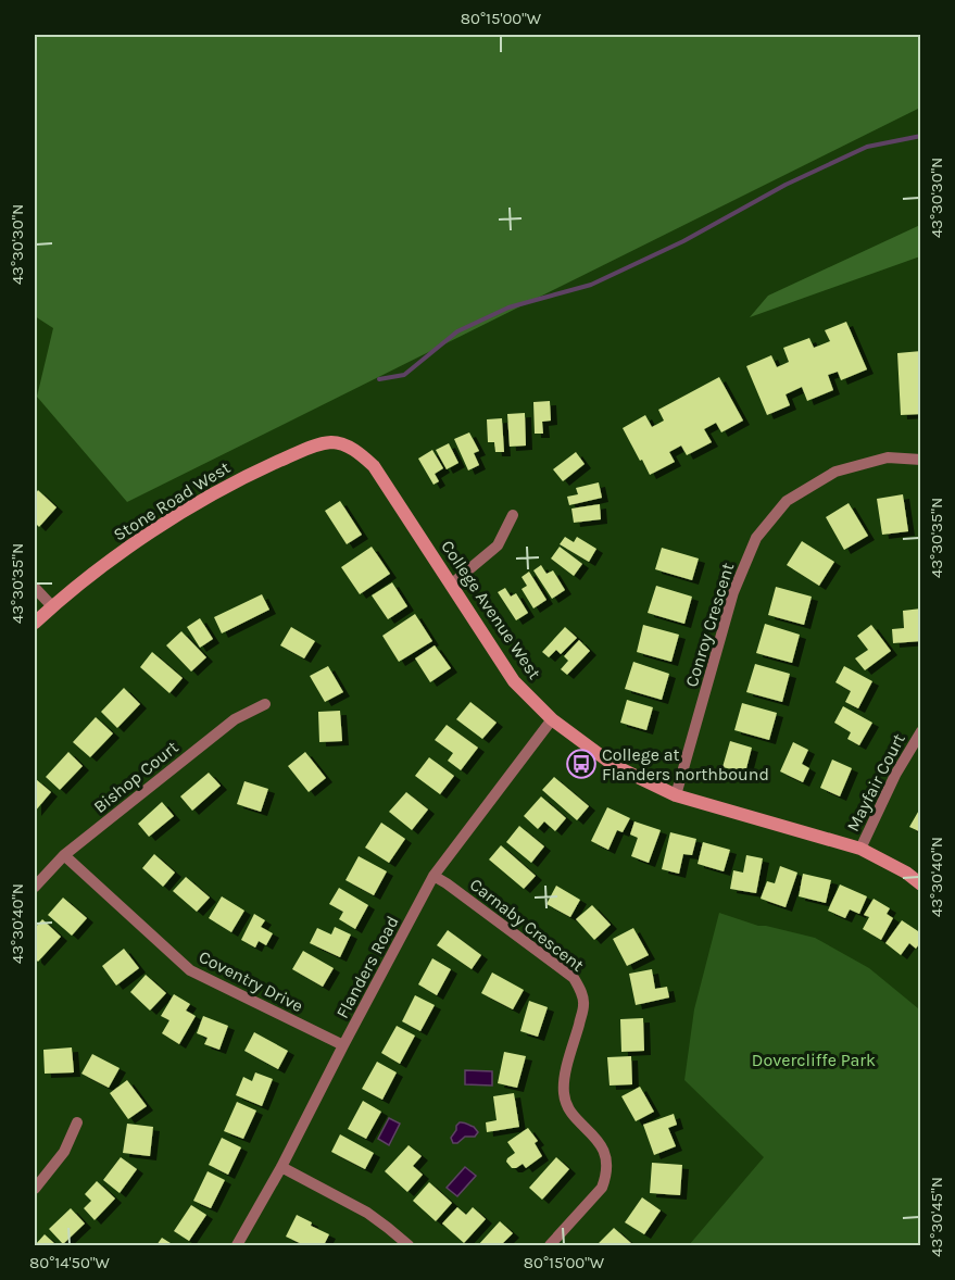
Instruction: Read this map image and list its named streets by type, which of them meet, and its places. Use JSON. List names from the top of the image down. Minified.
{"streets":{"street":["Stone Road West","College Avenue West","Conroy Crescent","Bishop Court","Mayfair Court","Carnaby Crescent","Flanders Road","Coventry Drive"]},"crossings":[["Stone Road West","College Avenue West"],["College Avenue West","Conroy Crescent"],["College Avenue West","Mayfair Court"],["College Avenue West","Flanders Road"],["Bishop Court","Coventry Drive"],["Carnaby Crescent","Flanders Road"],["Flanders Road","Coventry Drive"]],"parks":["Dovercliffe Park"],"places":{"bus stop":["College at Flanders northbound"]},"coordinates":["80°15'00\"W","43°30'30\"N","43°30'35\"N","43°30'40\"N","43°30'45\"N","80°14'50\"W"]}
